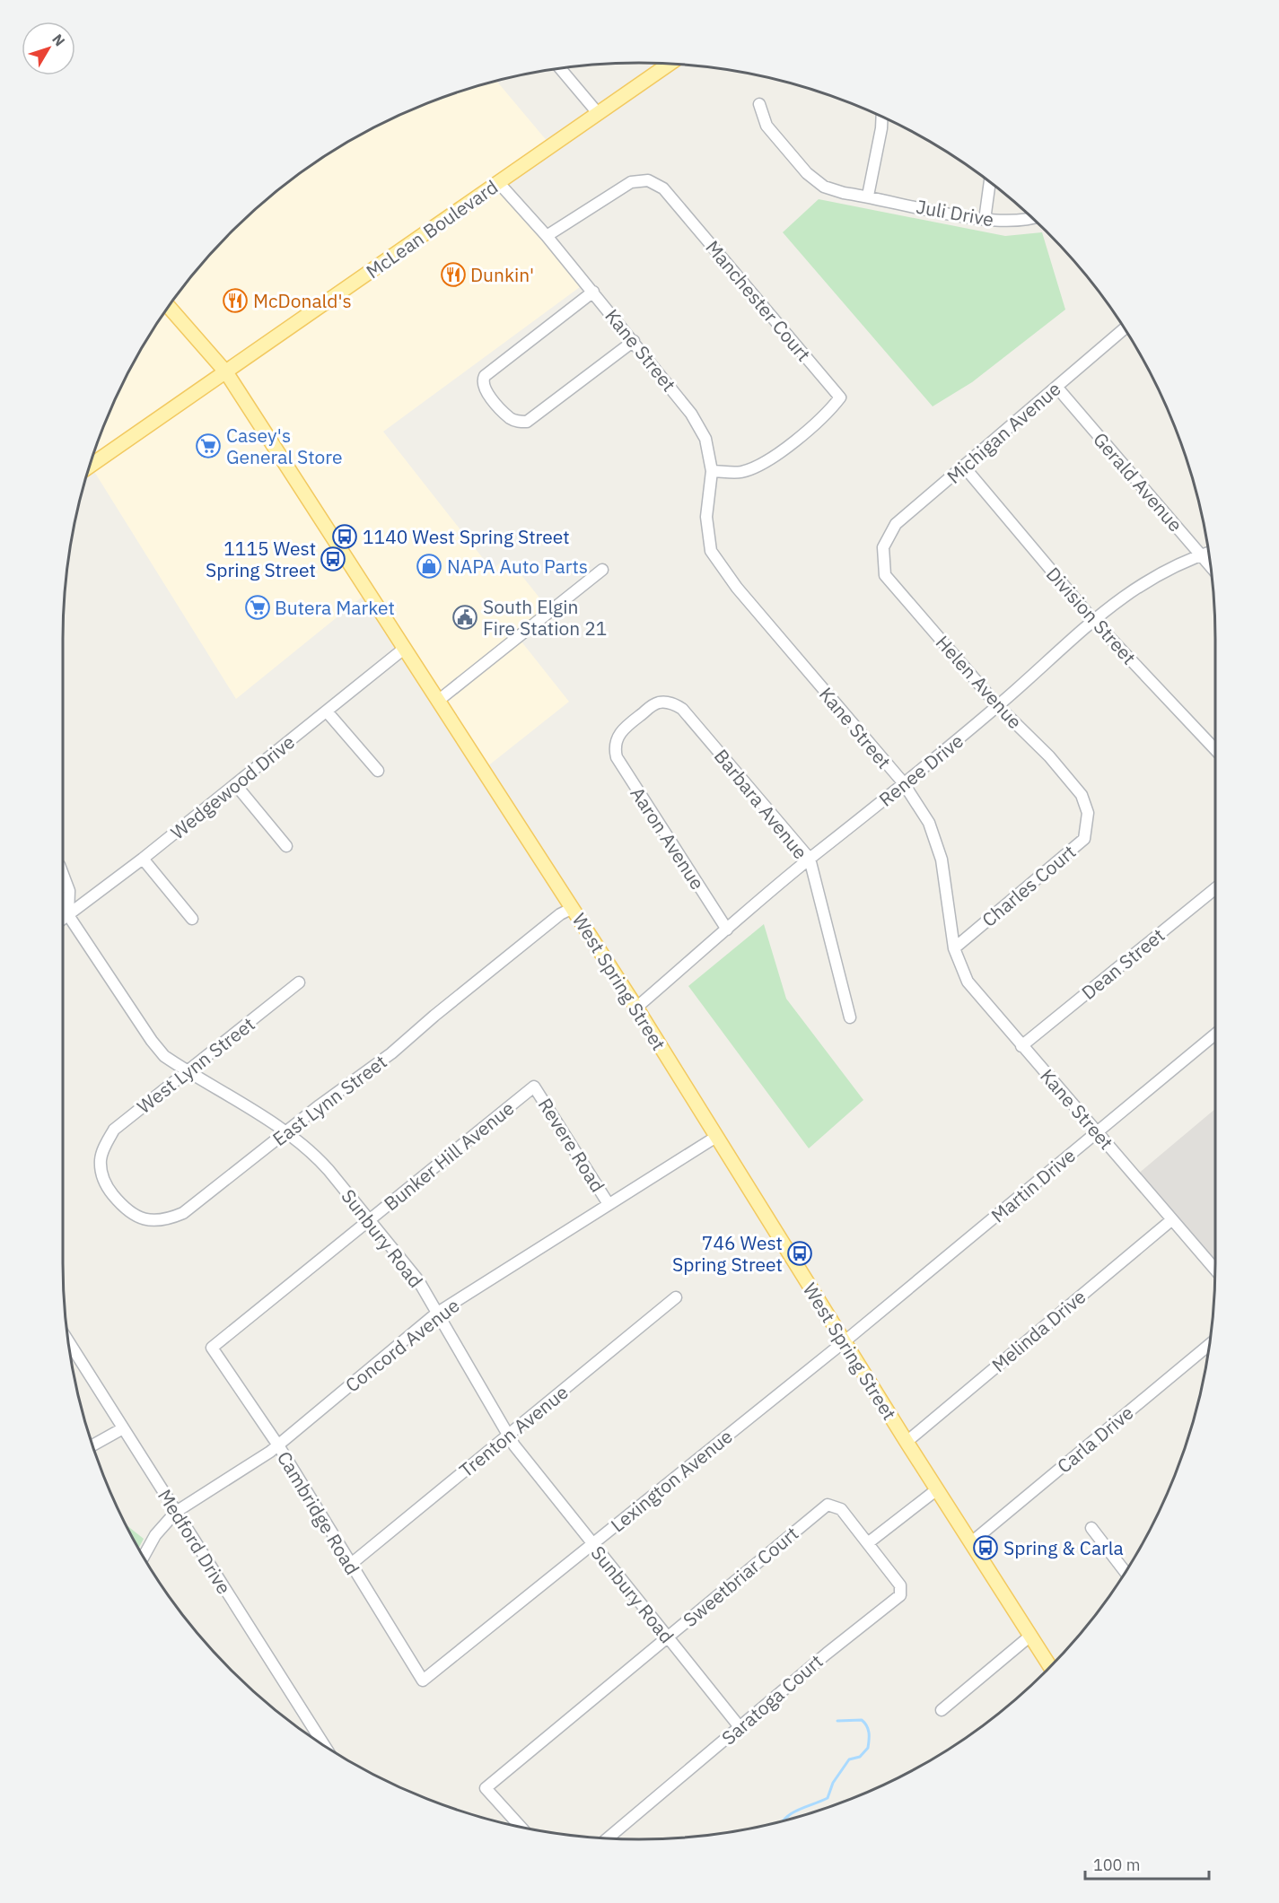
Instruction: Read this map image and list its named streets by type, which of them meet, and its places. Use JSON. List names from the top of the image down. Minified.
{"streets":{"main road":["McLean Boulevard","West Spring Street"],"street":["Juli Drive","Manchester Court","Kane Street","Michigan Avenue","Gerald Avenue","Division Street","Helen Avenue","Renee Drive","Wedgewood Drive","Barbara Avenue","Aaron Avenue","Charles Court","Dean Street","West Lynn Street","East Lynn Street","Revere Road","Bunker Hill Avenue","Martin Drive","Sunbury Road","Melinda Drive","Concord Avenue","Trenton Avenue","Carla Drive","Lexington Avenue","Cambridge Road","Medford Drive","Sweetbriar Court","Saratoga Court"]},"crossings":[["McLean Boulevard","Kane Street"],["McLean Boulevard","West Spring Street"],["Manchester Court","Kane Street"],["Kane Street","Renee Drive"],["Kane Street","Charles Court"],["Kane Street","Dean Street"],["Kane Street","Martin Drive"],["Kane Street","Melinda Drive"],["Michigan Avenue","Gerald Avenue"],["Michigan Avenue","Division Street"],["Michigan Avenue","Helen Avenue"],["Gerald Avenue","Renee Drive"],["Division Street","Renee Drive"],["Helen Avenue","Renee Drive"],["Helen Avenue","Charles Court"],["Renee Drive","Barbara Avenue"],["Renee Drive","Aaron Avenue"],["Renee Drive","West Spring Street"],["Wedgewood Drive","West Spring Street"],["Wedgewood Drive","Sunbury Road"],["Barbara Avenue","Aaron Avenue"],["West Spring Street","East Lynn Street"],["West Spring Street","Martin Drive"],["West Spring Street","Melinda Drive"],["West Spring Street","Concord Avenue"],["West Spring Street","Carla Drive"],["West Spring Street","Lexington Avenue"],["West Lynn Street","East Lynn Street"],["West Lynn Street","Sunbury Road"],["East Lynn Street","Sunbury Road"],["Revere Road","Bunker Hill Avenue"],["Revere Road","Concord Avenue"],["Bunker Hill Avenue","Sunbury Road"],["Bunker Hill Avenue","Cambridge Road"],["Martin Drive","Lexington Avenue"],["Sunbury Road","Concord Avenue"],["Sunbury Road","Trenton Avenue"],["Sunbury Road","Lexington Avenue"],["Sunbury Road","Sweetbriar Court"],["Sunbury Road","Saratoga Court"],["Concord Avenue","Cambridge Road"],["Concord Avenue","Medford Drive"],["Trenton Avenue","Cambridge Road"],["Lexington Avenue","Cambridge Road"],["Sweetbriar Court","Saratoga Court"]],"places":{"restaurant":["Dunkin'","McDonald's"],"supermarket":["Casey's General Store","Butera Market"],"bus stop":["1140 West Spring Street","1115 West Spring Street","746 West Spring Street","Spring & Carla"],"shop":["NAPA Auto Parts"],"public building":["South Elgin Fire Station 21"]},"scale_bar":"100 m","north":"top right"}
